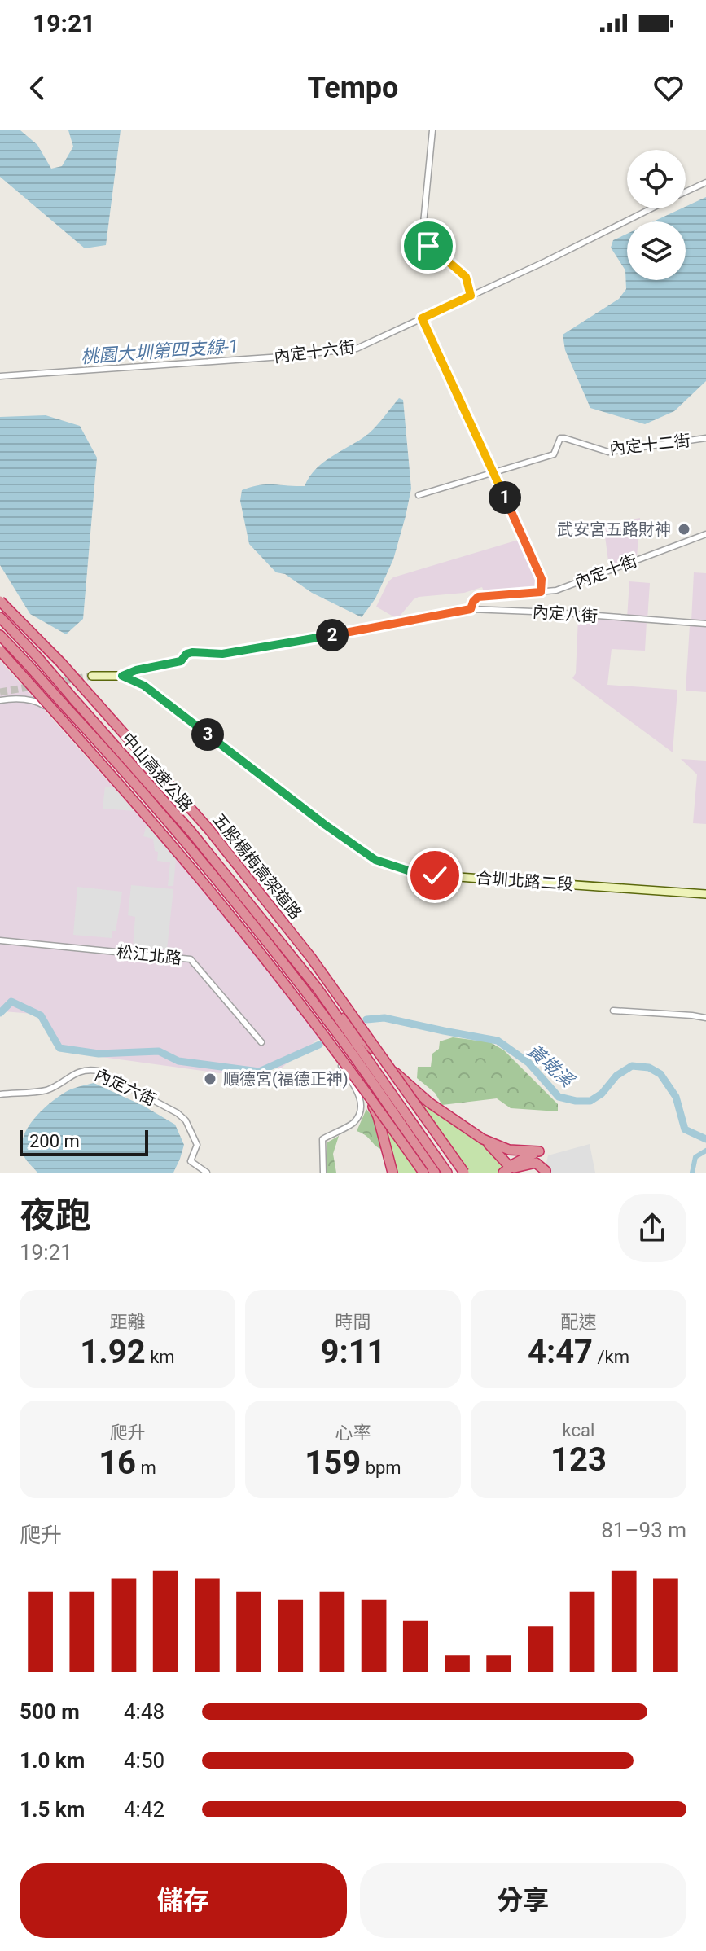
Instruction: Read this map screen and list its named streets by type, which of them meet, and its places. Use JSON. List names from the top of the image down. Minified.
{"streets":{"highway":["中山高速公路","五股楊梅高架道路"],"street":["內定十六街","內定十二街","內定十街","內定八街","合圳北路二段","松江北路","內定六街"]},"crossings":[["內定十街","內定八街"],["內定八街","合圳北路二段"]],"water":["桃園大圳第四支線-1","黃墘溪"],"places":["武安宮五路財神","順德宮(福德正神)"],"scale_bar":"200 m","page":{"status":"19:21","header":"Tempo","pins":["1","2","3"],"scale":"200 m","heading":["夜跑","19:21"],"stats":[["距離","1.92 km"],["時間","9:11"],["配速","4:47 /km"],["爬升","16 m"],["心率","159 bpm"],["kcal","123"]],"chart":["爬升","81–93 m"],"list":[{"name":"500 m","note":"4:48"},{"name":"1.0 km","note":"4:50"},{"name":"1.5 km","note":"4:42"}],"buttons":["儲存","分享"]}}
